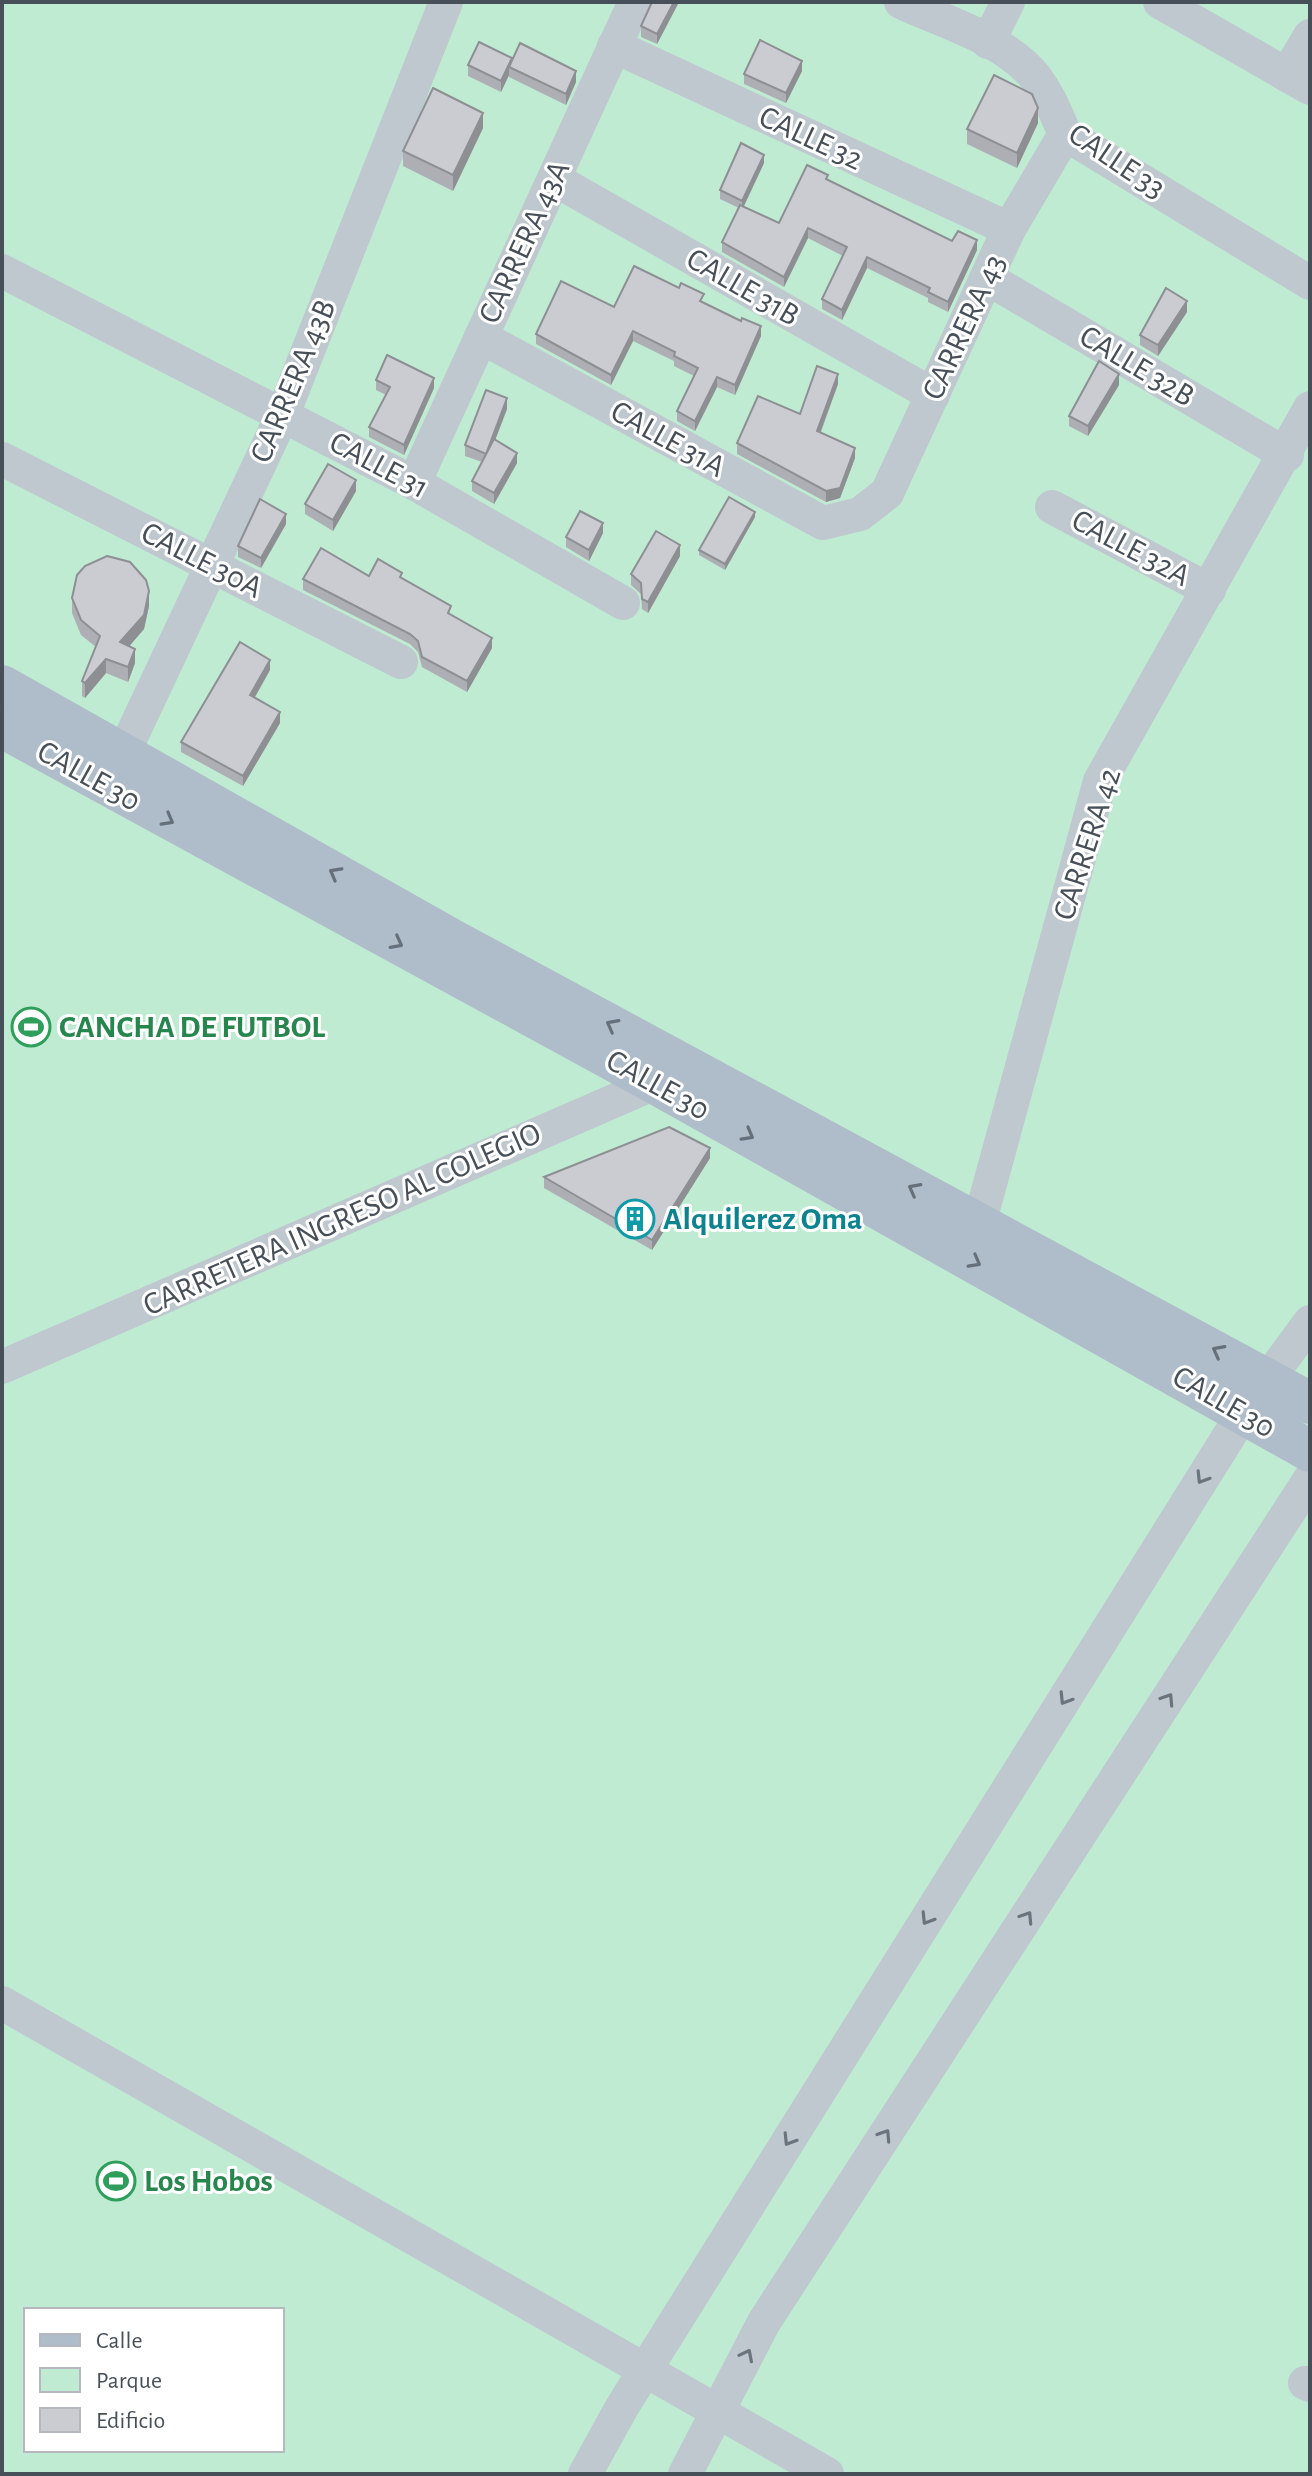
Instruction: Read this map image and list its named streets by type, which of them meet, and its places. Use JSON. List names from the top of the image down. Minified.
{"streets":{"main road":["CALLE 30"],"street":["CALLE 32","CALLE 33","CARRERA 43A","CALLE 31B","CARRERA 43","CALLE 32B","CARRERA 43B","CALLE 31A","CALLE 31","CALLE 32A","CALLE 30A","CARRERA 42","CARRETERA INGRESO AL COLEGIO"]},"crossings":[["CALLE 32","CARRERA 43A"],["CALLE 32","CARRERA 43"],["CALLE 33","CARRERA 43"],["CARRERA 43A","CALLE 31B"],["CARRERA 43A","CALLE 31A"],["CARRERA 43A","CALLE 31"],["CALLE 31B","CARRERA 43"],["CARRERA 43","CALLE 32B"],["CARRERA 43","CALLE 31A"],["CALLE 32B","CARRERA 42"],["CARRERA 43B","CALLE 31"],["CARRERA 43B","CALLE 30A"],["CARRERA 43B","CALLE 30"],["CALLE 32A","CARRERA 42"],["CALLE 30","CARRERA 42"],["CALLE 30","CARRETERA INGRESO AL COLEGIO"]],"places":{"sports":["CANCHA DE FUTBOL","Los Hobos"],"building":["Alquilerez Oma"]},"legend":["Calle","Parque","Edificio"]}
